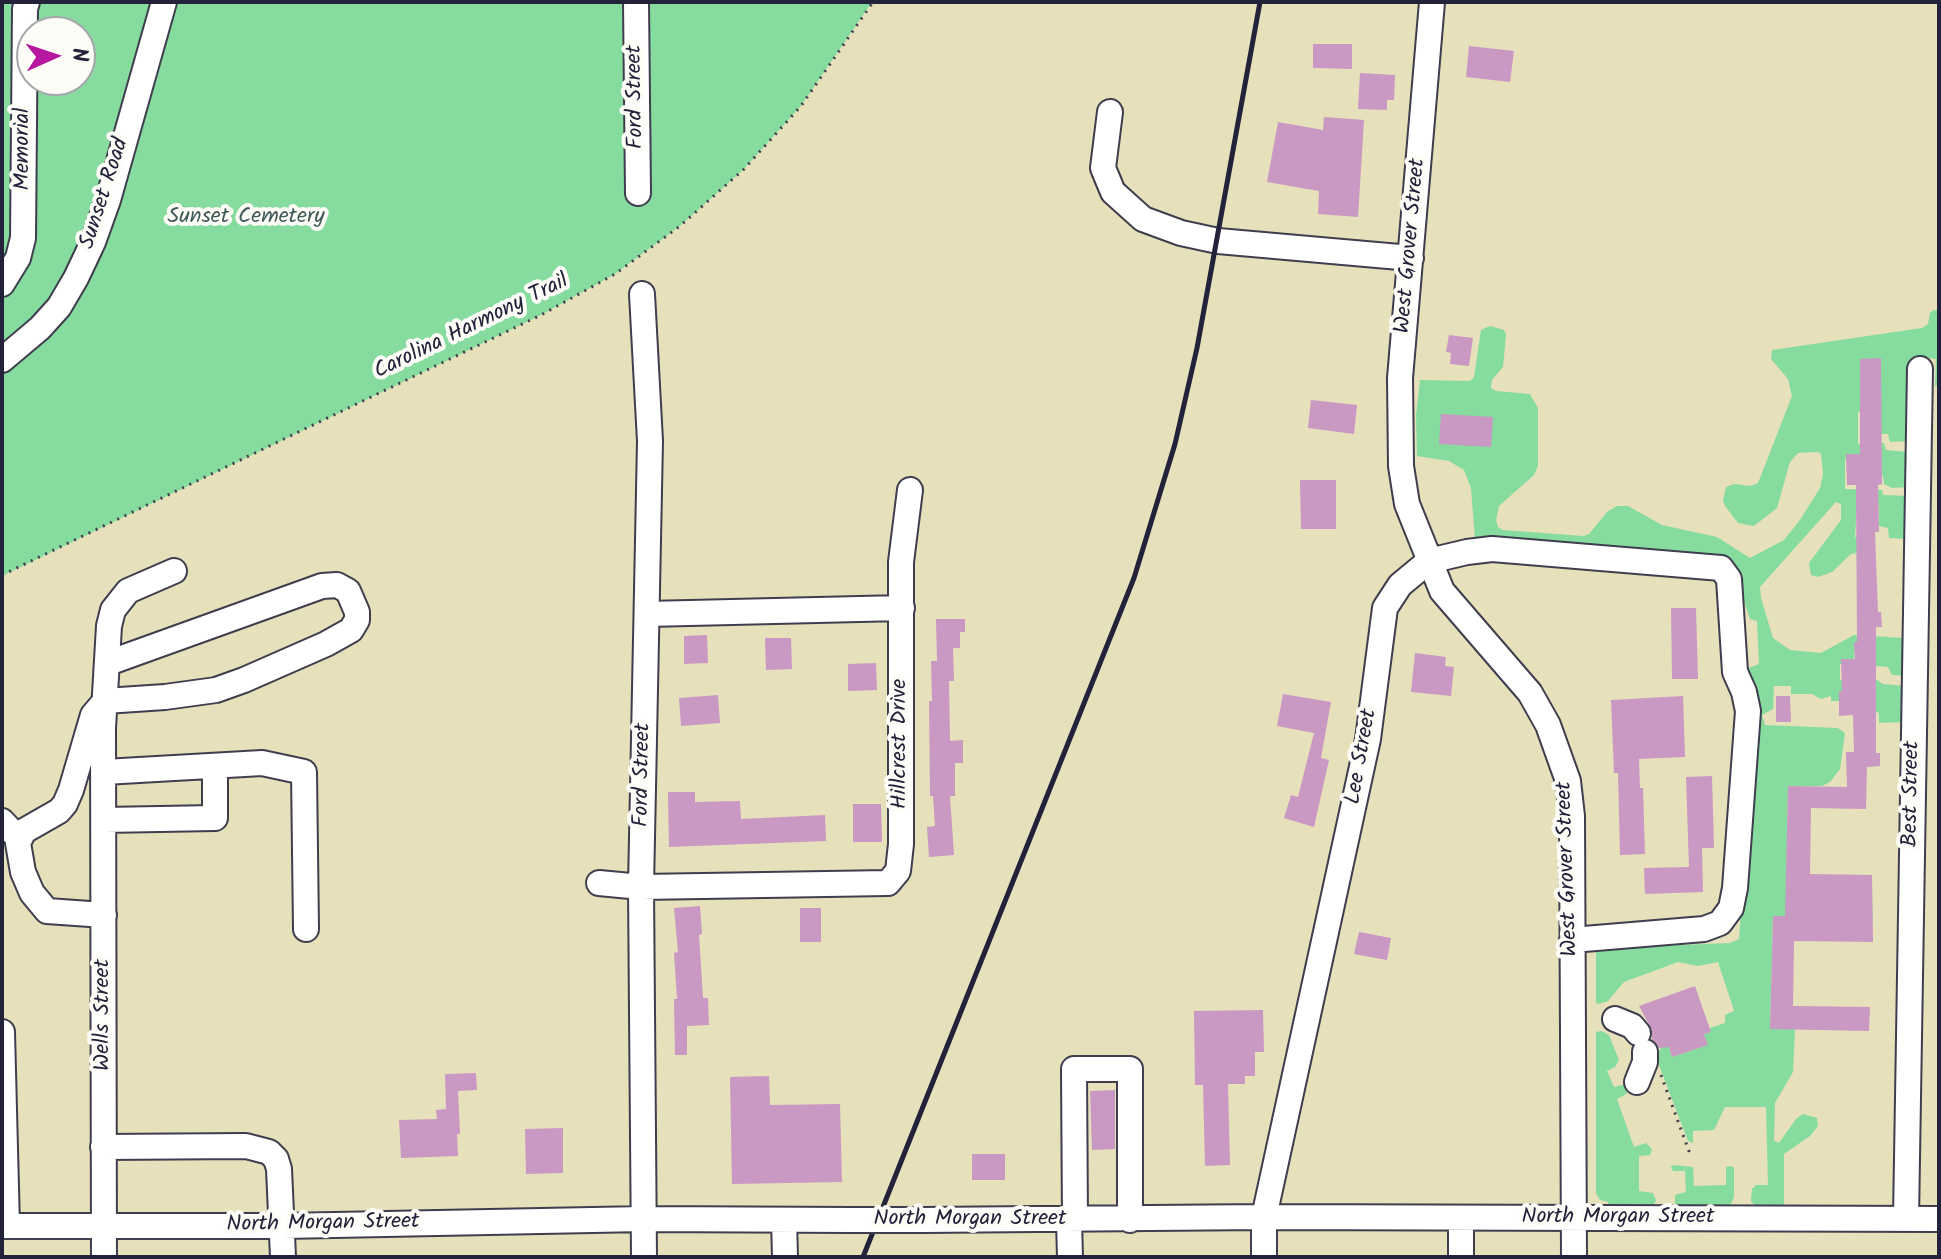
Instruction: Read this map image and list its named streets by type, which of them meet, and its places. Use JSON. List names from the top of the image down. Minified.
{"streets":{"street":["Ford Street","Memorial","Sunset Road","West Grover Street","Hillcrest Drive","Lee Street","Best Street","Wells Street","North Morgan Street"],"path":["Carolina Harmony Trail"]},"crossings":[["Ford Street","Hillcrest Drive"],["Ford Street","North Morgan Street"],["West Grover Street","Lee Street"],["West Grover Street","North Morgan Street"],["Lee Street","North Morgan Street"],["Best Street","North Morgan Street"],["Wells Street","North Morgan Street"]],"parks":["Sunset Cemetery"],"north":"right"}
